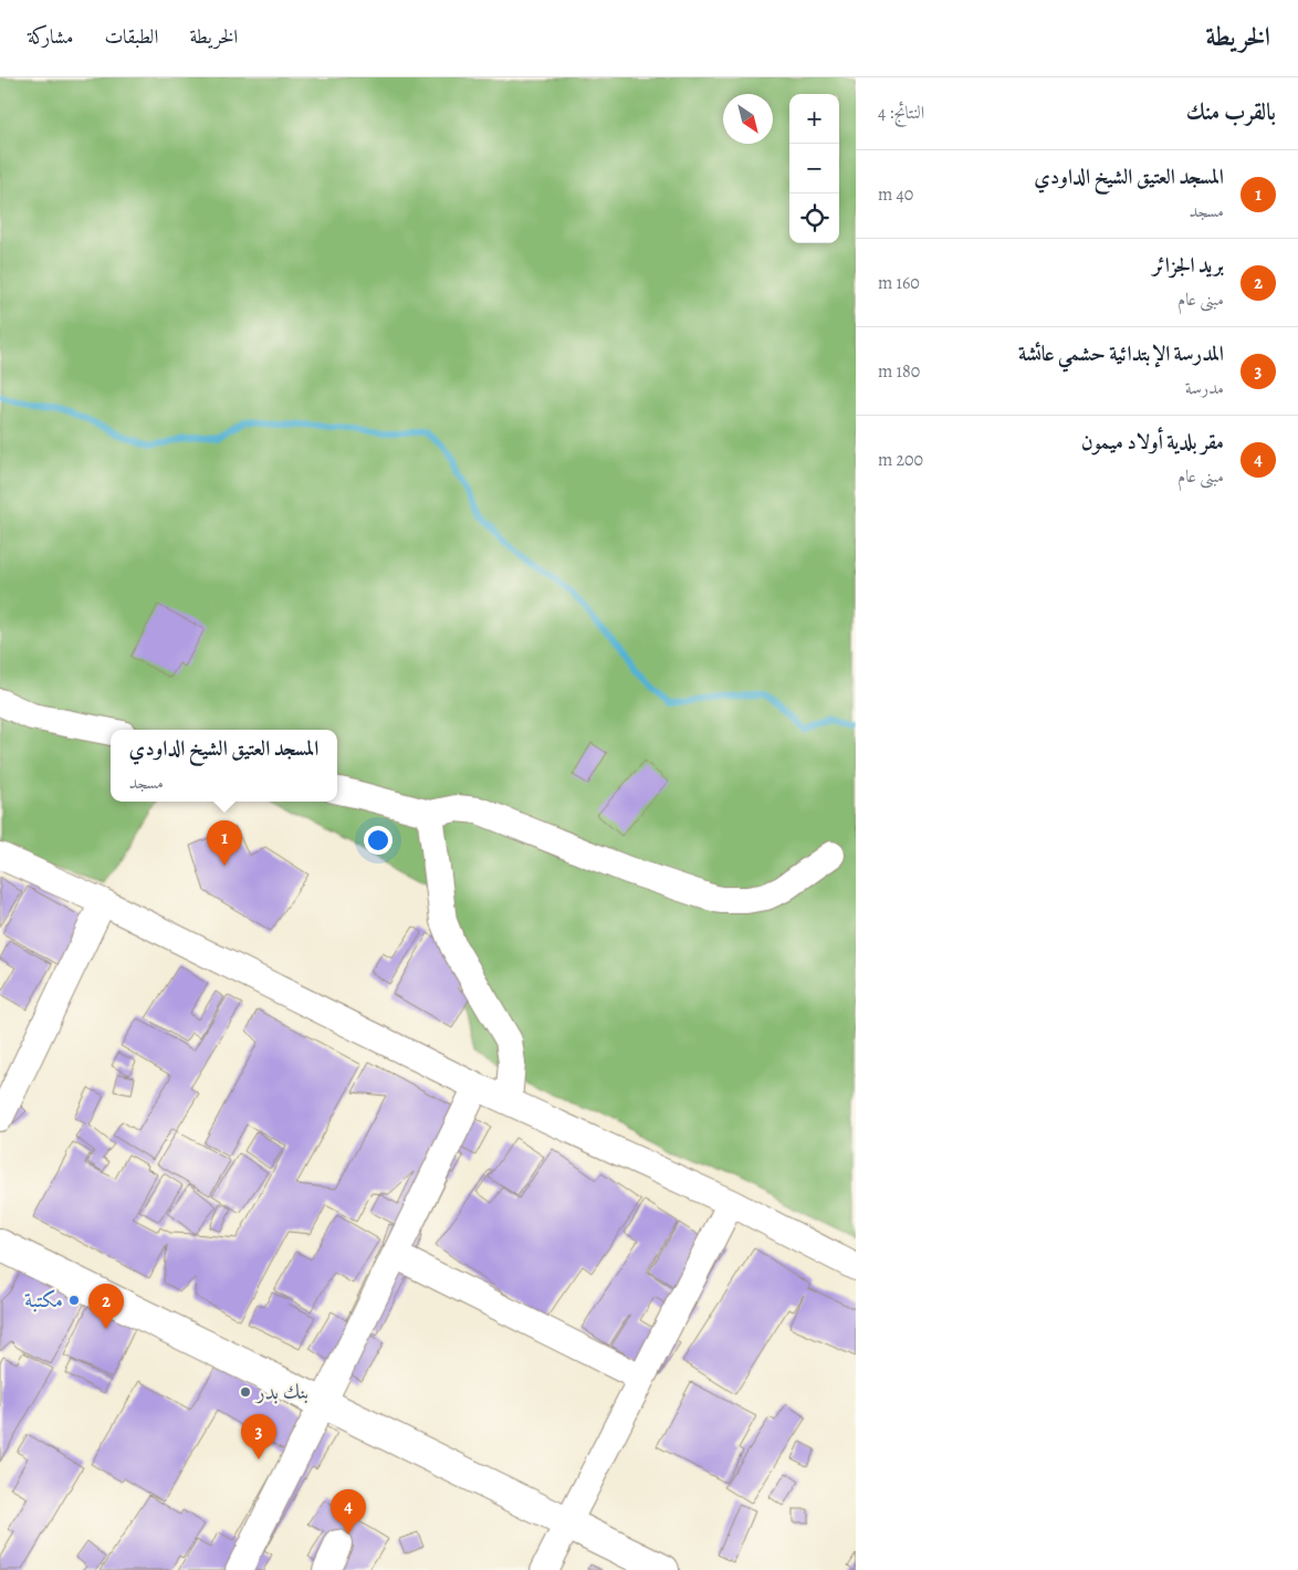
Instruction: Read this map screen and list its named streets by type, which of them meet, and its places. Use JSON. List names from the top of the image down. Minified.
{"places":["مكتبة","بنك بدر"],"north":"bottom right","page":{"header":"الخريطة","nav":["الخريطة","الطبقات","مشاركة"],"heading":["بالقرب منك","النتائج: 4"],"map_buttons":["+","−"],"list":[{"mark":"1","name":"المسجد العتيق الشيخ الداودي","note":"مسجد","value":"40 m"},{"mark":"2","name":"بريد الجزائر","note":"مبنى عام","value":"160 m"},{"mark":"3","name":"المدرسة الإبتدائية حشمي عائشة","note":"مدرسة","value":"180 m"},{"mark":"4","name":"مقر بلدية أولاد ميمون","note":"مبنى عام","value":"200 m"}],"popup":["المسجد العتيق الشيخ الداودي","مسجد"],"pins":["1","2","3","4"]}}
